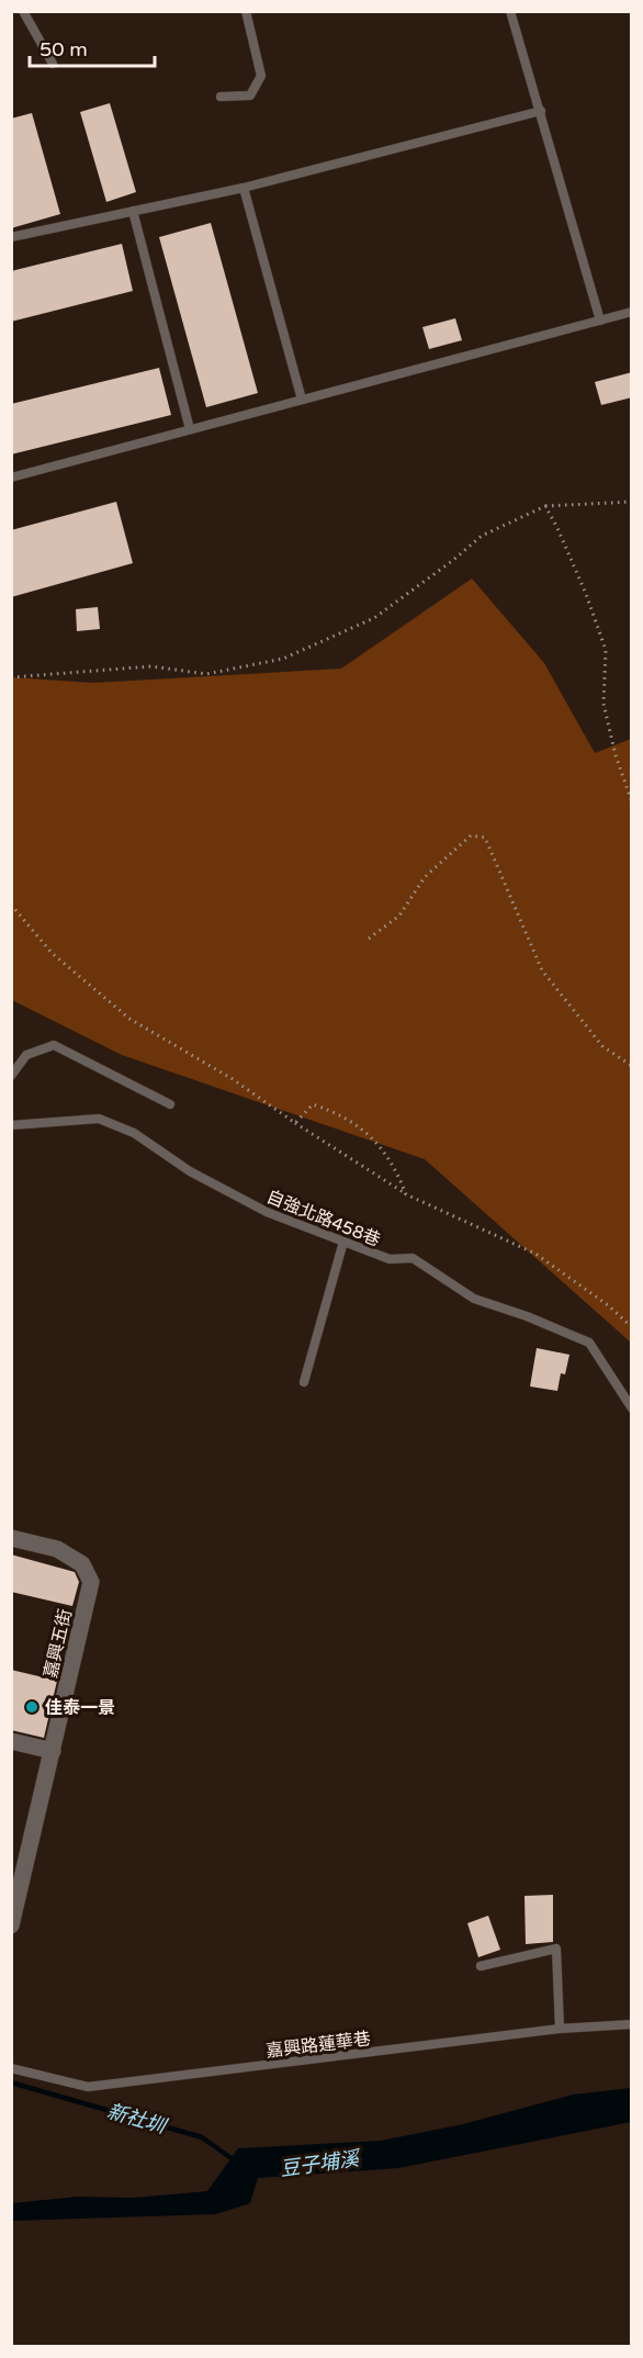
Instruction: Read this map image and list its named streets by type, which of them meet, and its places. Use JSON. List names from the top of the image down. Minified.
{"streets":{"street":["嘉興五街"],"lane":["自強北路458巷","嘉興路蓮華巷"]},"water":["新社圳","豆子埔溪"],"places":["佳泰一景"],"scale_bar":"50 m"}
